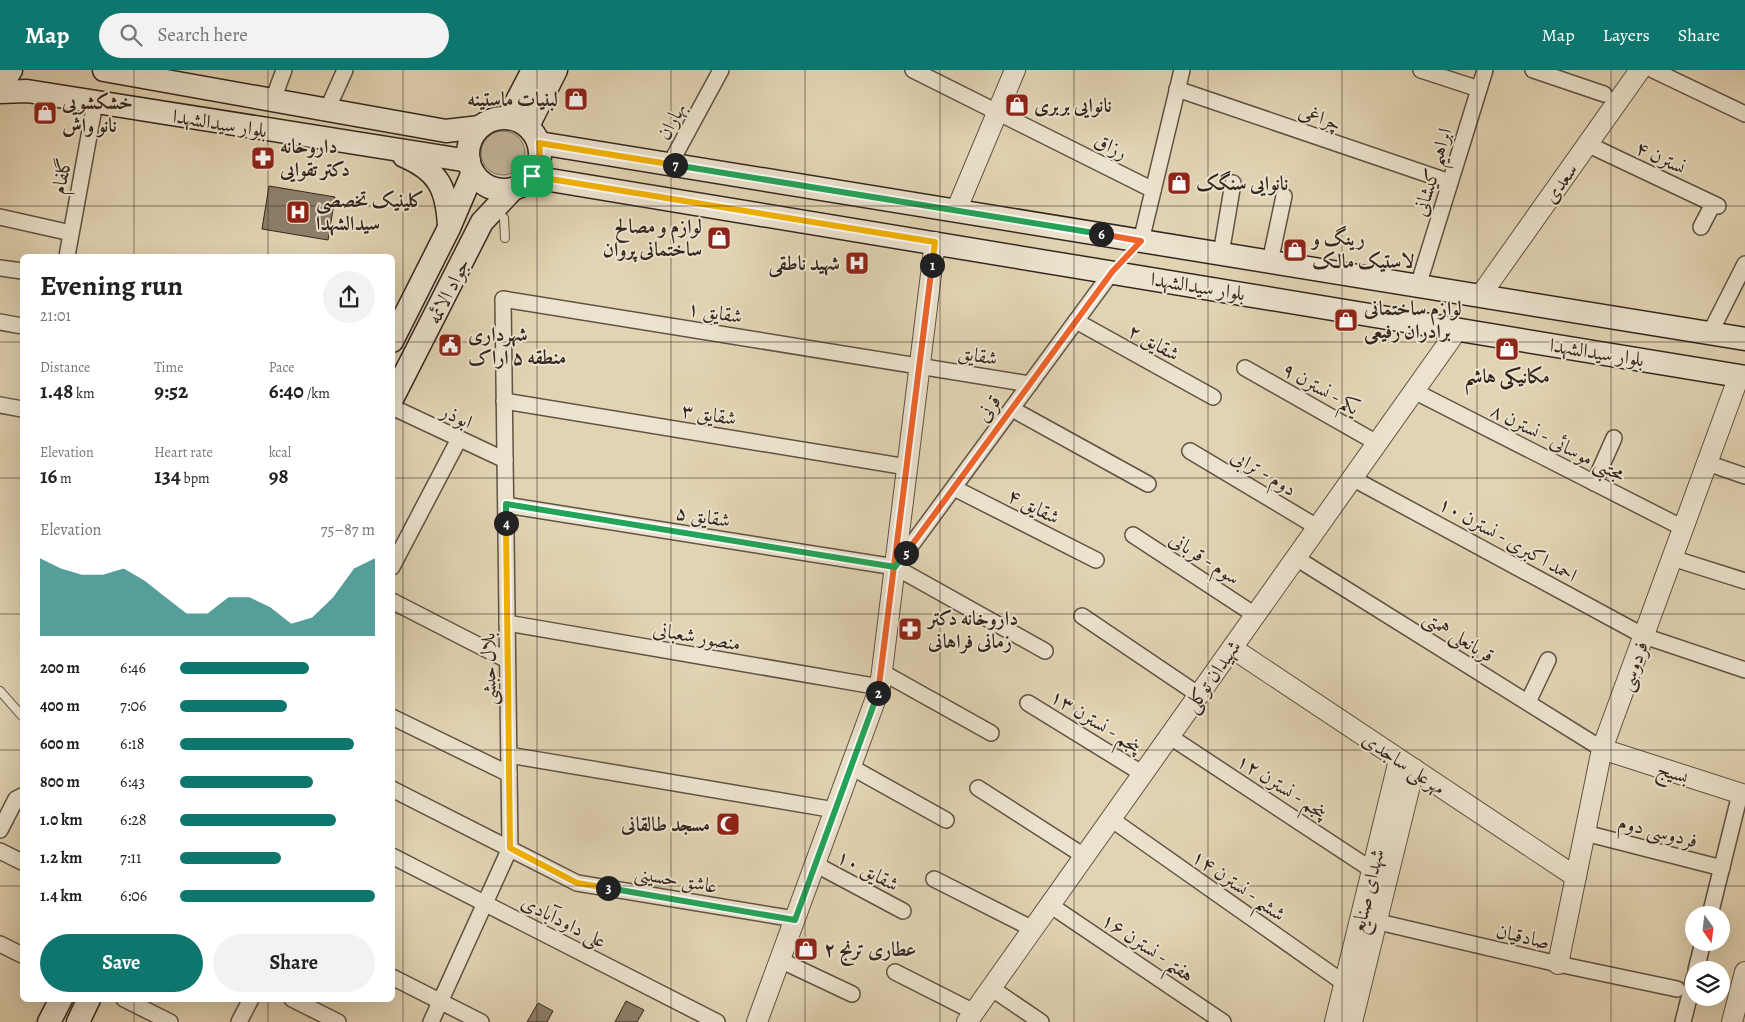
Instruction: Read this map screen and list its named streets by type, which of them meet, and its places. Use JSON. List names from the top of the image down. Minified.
{"streets":{"main road":["بلوار سیدالشهدا","جواد الائمه"],"street":["چراغی","بهاران","رزاق","نسترن ۴","ابراهیم کیشانی","گلفام","سعدی","شقایق ۱","شقایق ۲","شقایق","یکم - نسترن ۹","قرنی","شقایق ۳","ابوذر","مجتبی موسائی - نسترن ۸","دوم - ترابی","شقایق ۴","شقایق ۵","احمد اکبری - نسترن ۱۰","سوم - قربانی","منصور شعبانی","قربانعلی همتی","فردوسی","بلال حبشی","شهیدان توکلی","پنجم - نسترن ۱۳","مهرعلی ساجدی","بسیج","پنجم - نسترن ۱۲","فردوسی دوم","شقایق ۱۰","عاشق حسینی","ششم - نسترن ۱۴","شهدای صنایع","علی داودآبادی","صادقیان","هفتم - نسترن ۱۶"]},"crossings":[["چراغی","ابراهیم کیشانی"],["بهاران","بلوار سیدالشهدا"],["بلوار سیدالشهدا","ابراهیم کیشانی"],["بلوار سیدالشهدا","گلفام"],["بلوار سیدالشهدا","سعدی"],["بلوار سیدالشهدا","جواد الائمه"],["بلوار سیدالشهدا","قرنی"],["بلوار سیدالشهدا","فردوسی"],["بلوار سیدالشهدا","شهیدان توکلی"],["نسترن ۴","سعدی"],["شقایق ۱","شقایق"],["شقایق ۱","بلال حبشی"],["شقایق ۲","قرنی"],["شقایق","قرنی"],["یکم - نسترن ۹","شهیدان توکلی"],["قرنی","شقایق ۴"],["قرنی","شقایق ۵"],["شقایق ۳","بلال حبشی"],["ابوذر","بلال حبشی"],["مجتبی موسائی - نسترن ۸","فردوسی"],["مجتبی موسائی - نسترن ۸","شهیدان توکلی"],["دوم - ترابی","شهیدان توکلی"],["شقایق ۵","بلال حبشی"],["احمد اکبری - نسترن ۱۰","فردوسی"],["احمد اکبری - نسترن ۱۰","شهیدان توکلی"],["سوم - قربانی","شهیدان توکلی"],["منصور شعبانی","بلال حبشی"],["قربانعلی همتی","فردوسی"],["قربانعلی همتی","شهیدان توکلی"],["قربانعلی همتی","بسیج"],["فردوسی","مهرعلی ساجدی"],["فردوسی","بسیج"],["فردوسی","فردوسی دوم"],["فردوسی","صادقیان"],["بلال حبشی","عاشق حسینی"],["بلال حبشی","علی داودآبادی"],["شهیدان توکلی","پنجم - نسترن ۱۳"],["شهیدان توکلی","مهرعلی ساجدی"],["شهیدان توکلی","پنجم - نسترن ۱۲"],["شهیدان توکلی","ششم - نسترن ۱۴"],["شهیدان توکلی","هفتم - نسترن ۱۶"],["مهرعلی ساجدی","شهدای صنایع"],["پنجم - نسترن ۱۲","شهدای صنایع"],["ششم - نسترن ۱۴","شهدای صنایع"],["شهدای صنایع","صادقیان"]],"places":{"shop":["لبنیات ماستینه","نانوایی بربری","خشکشویی نانو واش","نانوایی سنگک","لوازم و مصالح ساختمانی پروان","رینگ و لاستیک مالک","لوازم ساختمانی برادران رفیعی","مکانیکی هاشم","عطاری ترنج ۲"],"pharmacy":["داروخانه دکتر تقوایی","داروخانه دکتر زمانی فراهانی"],"hospital":["کلینیک تخصصی سیدالشهدا","شهید ناطقی"],"public building":["شهرداری منطقه ۵ اراک"],"mosque":["مسجد طالقانی"]},"north":"bottom","page":{"header":"Map","search":"Search here","nav":["Map","Layers","Share"],"pins":["7","6","1","4","5","2","3"],"heading":["Evening run","21:01"],"stats":[["Distance","1.48 km"],["Time","9:52"],["Pace","6:40 /km"],["Elevation","16 m"],["Heart rate","134 bpm"],["kcal","98"]],"chart":["Elevation","75–87 m"],"list":[{"name":"200 m","note":"6:46"},{"name":"400 m","note":"7:06"},{"name":"600 m","note":"6:18"},{"name":"800 m","note":"6:43"},{"name":"1.0 km","note":"6:28"},{"name":"1.2 km","note":"7:11"},{"name":"1.4 km","note":"6:06"}],"buttons":["Save","Share"]}}
